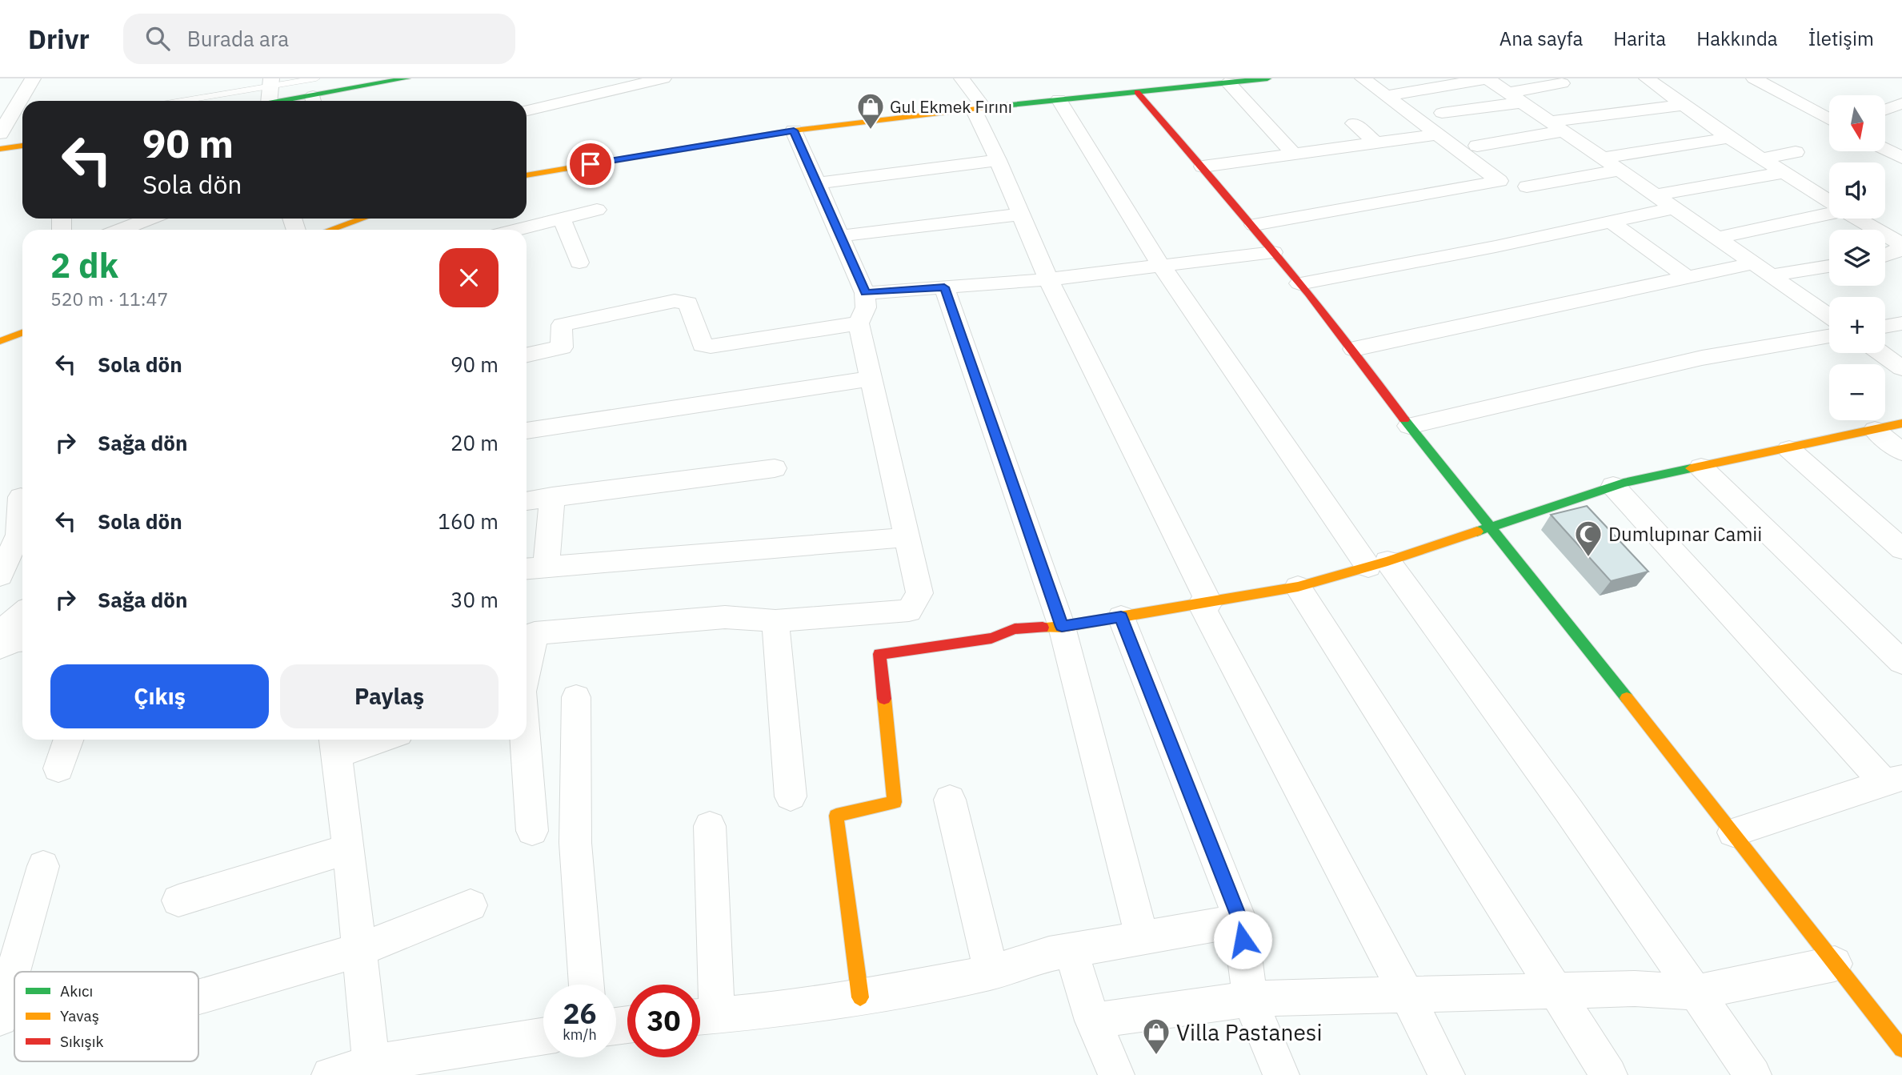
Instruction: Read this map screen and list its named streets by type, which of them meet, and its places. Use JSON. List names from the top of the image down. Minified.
{"places":{"shop":["Gul Ekmek Fırını","Villa Pastanesi"],"mosque":["Dumlupınar Camii"]},"legend":["Akıcı","Yavaş","Sıkışık"],"north":"bottom","page":{"header":"Drivr","search":"Burada ara","nav":["Ana sayfa","Harita","Hakkında","İletişim"],"map_buttons":["+","−"],"turn":["90 m","Sola dön"],"heading":["2 dk","520 m · 11:47"],"list":[{"name":"Sola dön","value":"90 m"},{"name":"Sağa dön","value":"20 m"},{"name":"Sola dön","value":"160 m"},{"name":"Sağa dön","value":"30 m"}],"buttons":["Çıkış","Paylaş"],"speed":"26 km/h","limit":"30"}}
